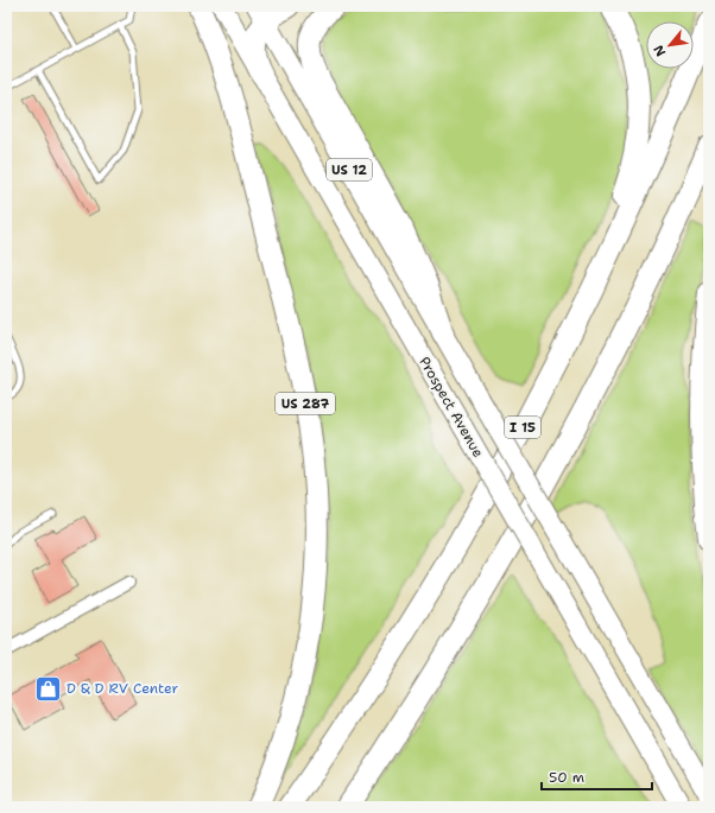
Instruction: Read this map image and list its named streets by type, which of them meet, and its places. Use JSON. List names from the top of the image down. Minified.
{"streets":{"highway":["US 12","US 287","Prospect Avenue","I 15"]},"places":{"shop":["D & D RV Center"]},"scale_bar":"50 m","north":"bottom left"}
